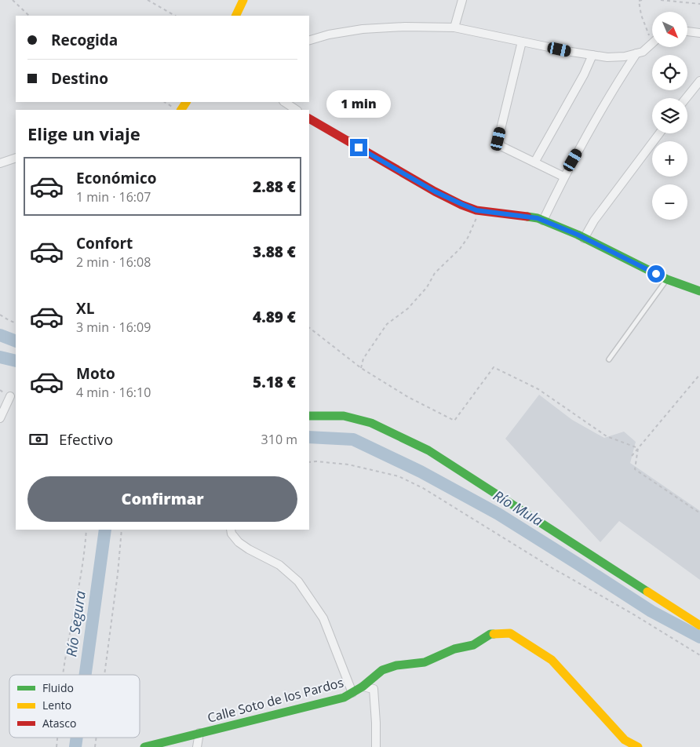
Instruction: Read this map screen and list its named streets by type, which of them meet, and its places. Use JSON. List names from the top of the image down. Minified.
{"streets":{"street":["Calle Soto de los Pardos"]},"water":["Río Mula","Río Segura"],"legend":["Fluido","Lento","Atasco"],"north":"bottom right","page":{"map_buttons":["+","−"],"banner":["Recogida","Destino"],"bubble":"1 min","heading":"Elige un viaje","list":[{"name":"Económico","note":"1 min · 16:07","value":"2.88 €"},{"name":"Confort","note":"2 min · 16:08","value":"3.88 €"},{"name":"XL","note":"3 min · 16:09","value":"4.89 €"},{"name":"Moto","note":"4 min · 16:10","value":"5.18 €"}],"pay":["Efectivo","310 m"],"buttons":"Confirmar"}}
